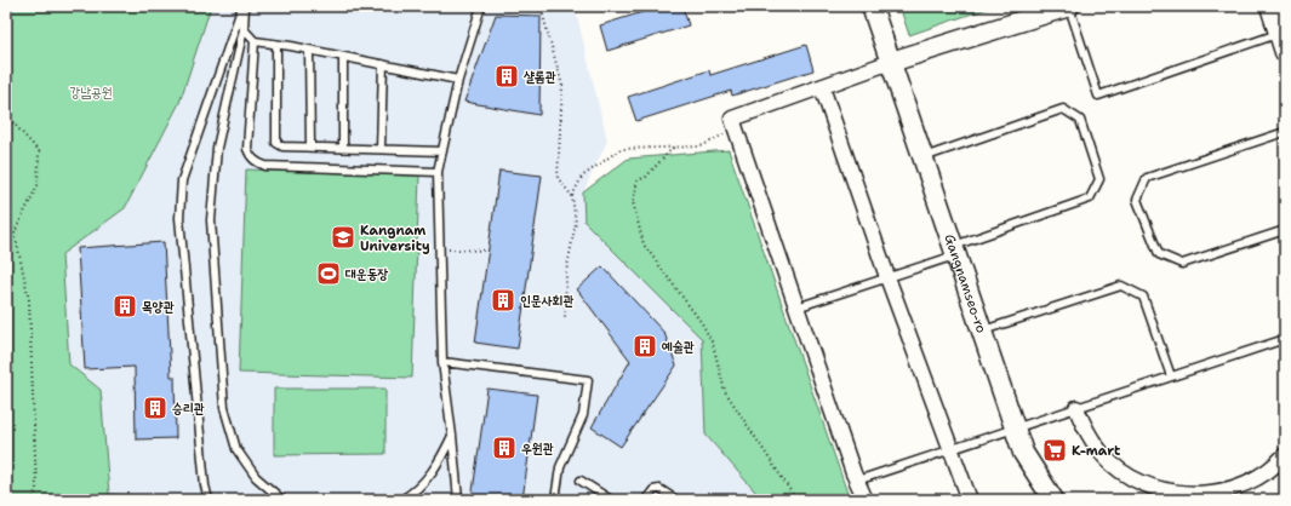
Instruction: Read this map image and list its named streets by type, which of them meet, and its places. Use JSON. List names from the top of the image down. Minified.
{"streets":{"street":["Gangnamseo-ro"]},"parks":["강남공원"],"places":{"building":["샬롬관","인문사회관","목양관","예술관","승리관","우원관"],"school or university":["Kangnam University"],"sports":["대운동장"],"supermarket":["K-mart"]}}
